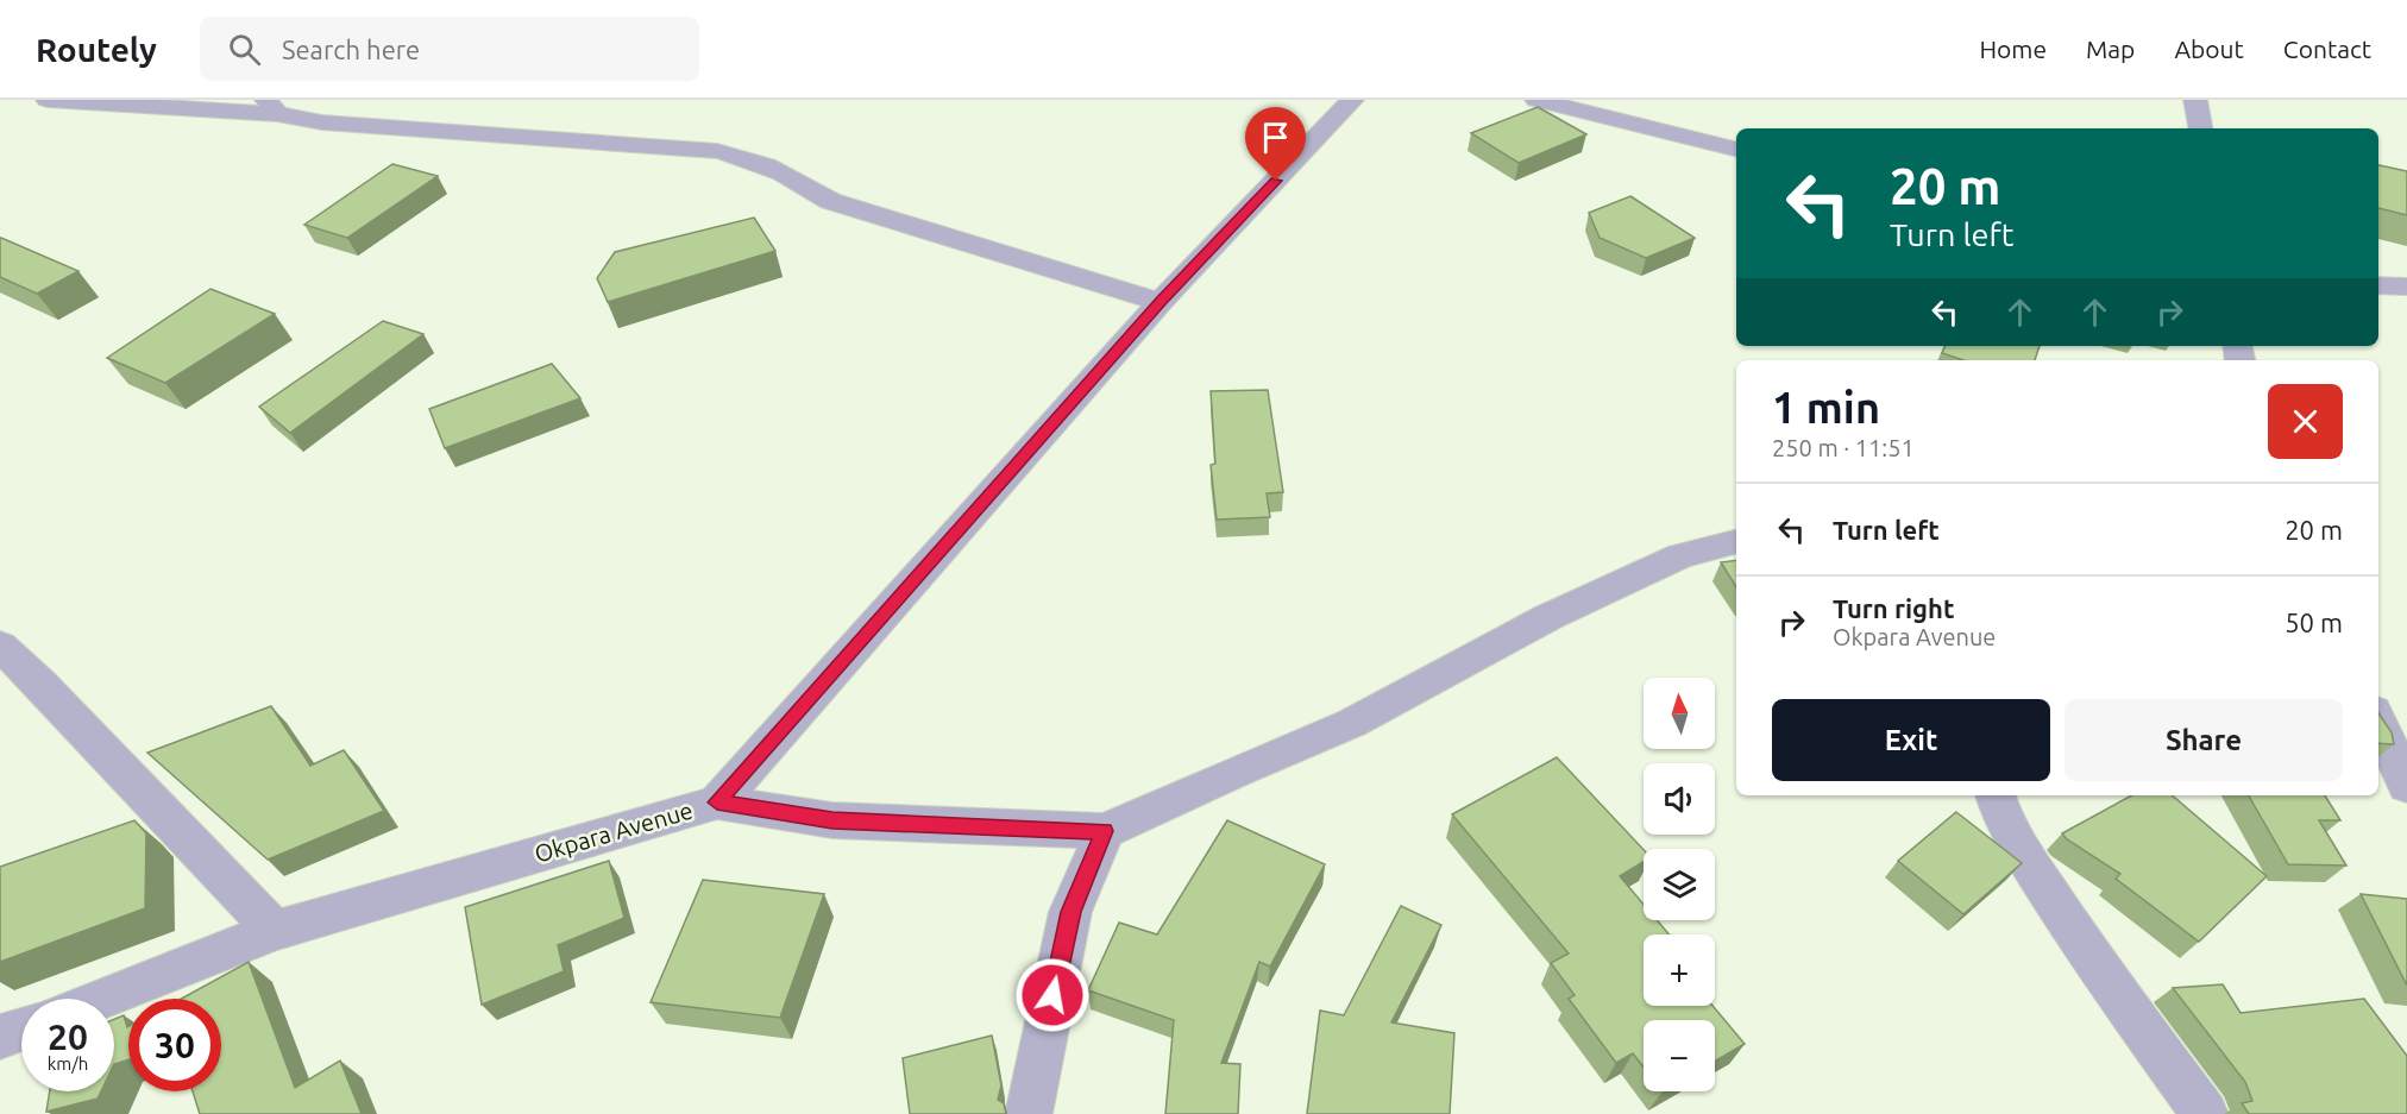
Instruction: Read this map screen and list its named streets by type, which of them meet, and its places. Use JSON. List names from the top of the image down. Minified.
{"streets":{"street":["Okpara Avenue"]},"north":"top","page":{"header":"Routely","search":"Search here","nav":["Home","Map","About","Contact"],"turn":["20 m","Turn left"],"heading":["1 min","250 m · 11:51"],"list":[{"name":"Turn left","value":"20 m"},{"name":"Turn right","note":"Okpara Avenue","value":"50 m"}],"map_buttons":["+","−"],"buttons":["Exit","Share"],"speed":"20 km/h","limit":"30"}}
